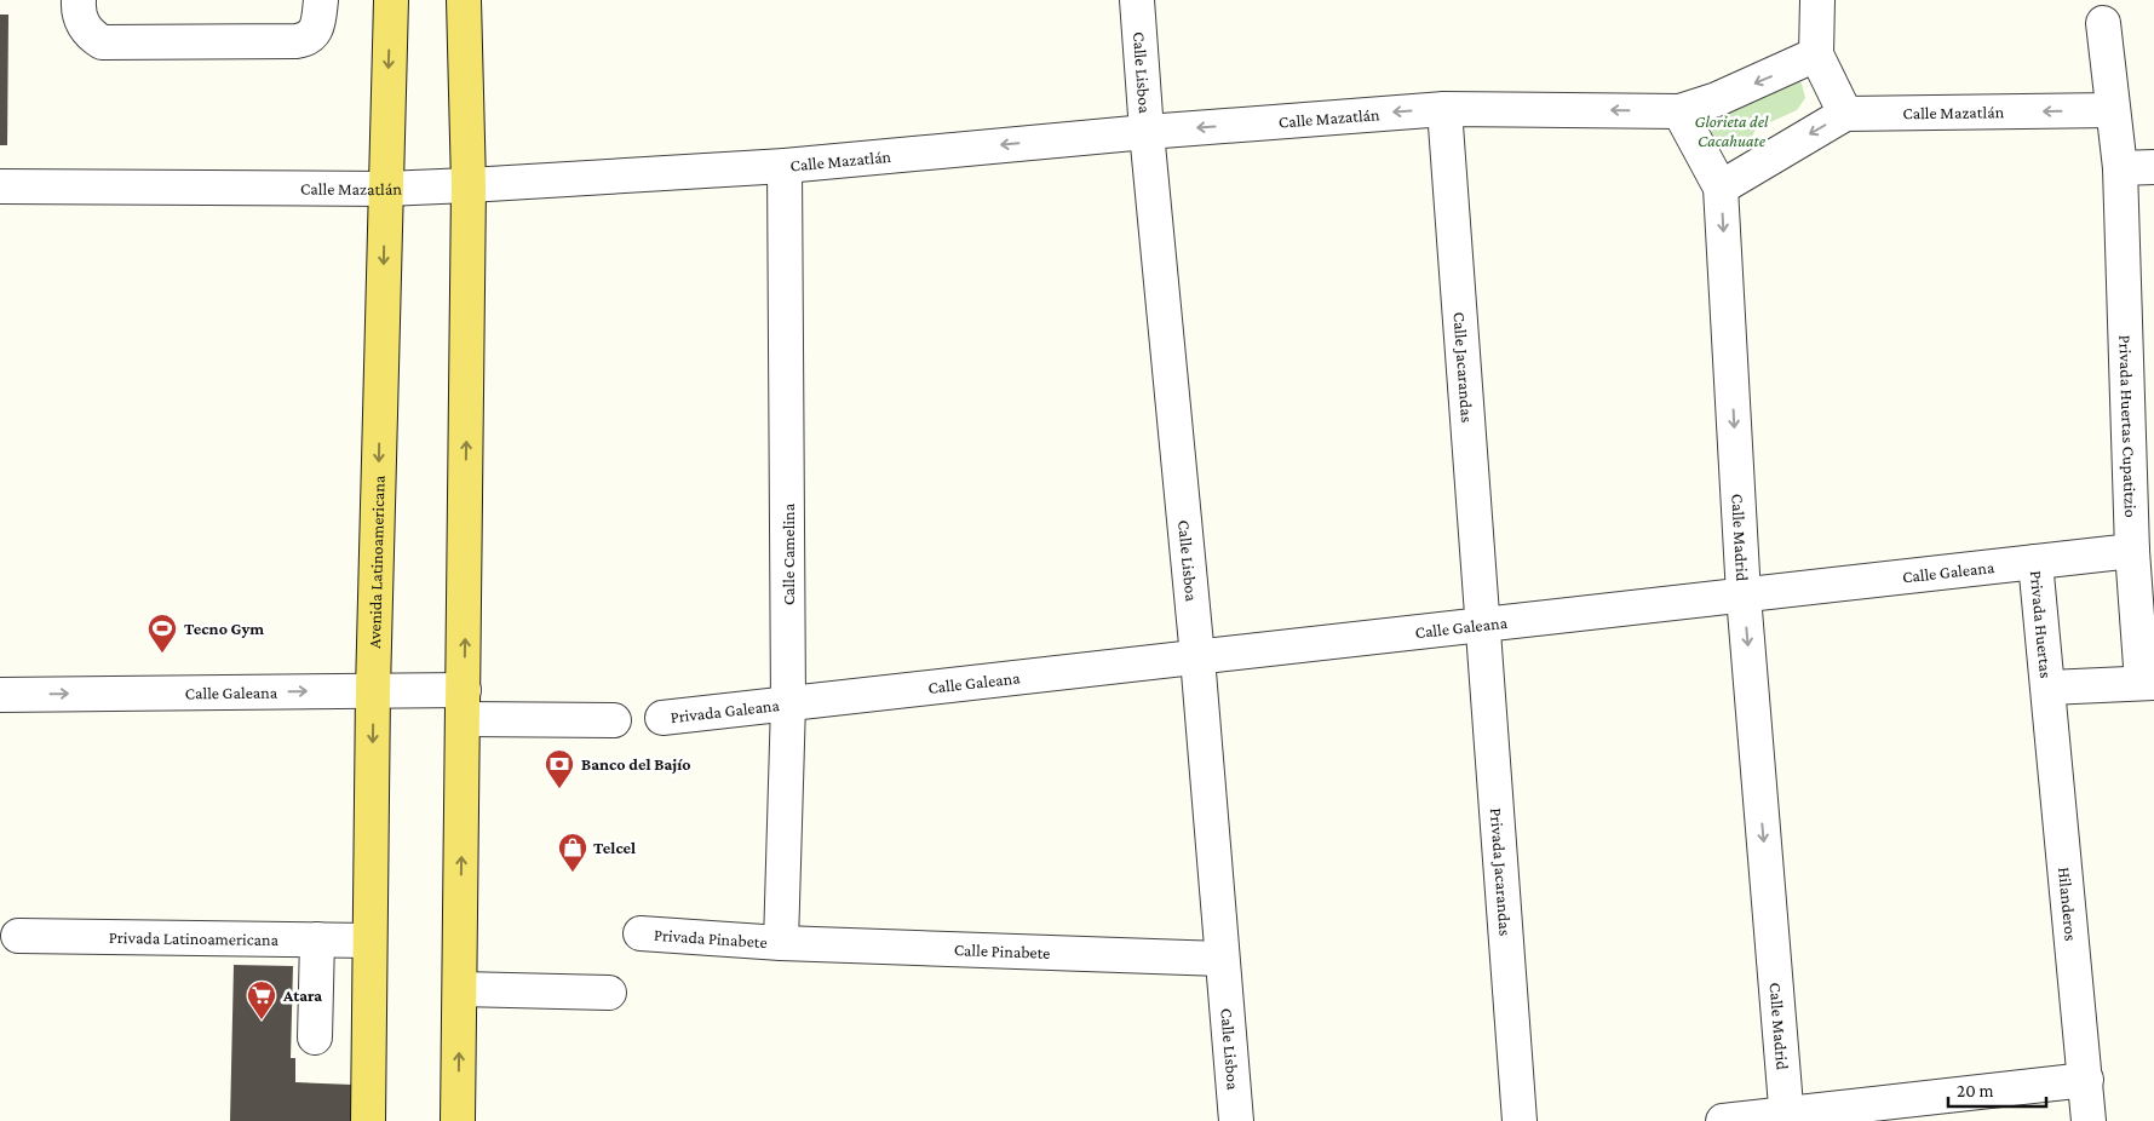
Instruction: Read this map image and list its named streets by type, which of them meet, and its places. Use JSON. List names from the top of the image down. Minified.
{"streets":{"main road":["Avenida Latinoamericana"],"street":["Calle Lisboa","Calle Mazatlán","Calle Jacarandas","Privada Huertas Cupatitzio","Calle Madrid","Calle Camelina","Calle Galeana","Privada Huertas","Privada Galeana","Privada Jacarandas","Hilanderos","Privada Latinoamericana","Privada Pinabete","Calle Pinabete"]},"crossings":[["Calle Lisboa","Calle Mazatlán"],["Calle Lisboa","Calle Galeana"],["Calle Lisboa","Calle Pinabete"],["Calle Mazatlán","Calle Jacarandas"],["Calle Mazatlán","Calle Madrid"],["Calle Mazatlán","Calle Camelina"],["Calle Mazatlán","Avenida Latinoamericana"],["Calle Jacarandas","Calle Galeana"],["Calle Jacarandas","Privada Jacarandas"],["Privada Huertas Cupatitzio","Calle Galeana"],["Calle Madrid","Calle Galeana"],["Calle Camelina","Calle Galeana"],["Calle Camelina","Privada Galeana"],["Calle Camelina","Privada Pinabete"],["Calle Camelina","Calle Pinabete"],["Avenida Latinoamericana","Calle Galeana"],["Avenida Latinoamericana","Privada Latinoamericana"],["Calle Galeana","Privada Huertas"],["Calle Galeana","Privada Galeana"],["Calle Galeana","Privada Jacarandas"],["Privada Huertas","Hilanderos"],["Privada Pinabete","Calle Pinabete"]],"one_way":["Calle Mazatlán","Calle Madrid"],"parks":["Glorieta del Cacahuate"],"places":{"sports":["Tecno Gym"],"bank":["Banco del Bajío"],"shop":["Telcel"],"supermarket":["Atara"]},"scale_bar":"20 m"}
